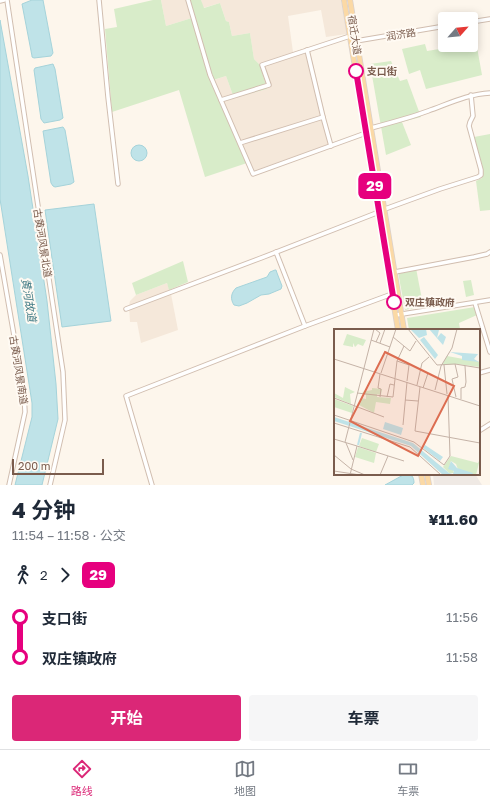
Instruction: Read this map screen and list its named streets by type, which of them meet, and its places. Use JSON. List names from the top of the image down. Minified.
{"streets":{"main road":["宿迁大道"],"street":["润济路","古黄河风景北道","古黄河风景南道"]},"crossings":[["润济路","宿迁大道"]],"water":["黄河故道"],"places":["支口街","双庄镇政府"],"lines":["bus line 29"],"scale_bar":"200 m","north":"top right","page":{"on_map":"29","scale":"200 m","heading":["4 分钟","11:54 – 11:58 · 公交","¥11.60"],"legs":["2","29"],"list":[{"name":"支口街","value":"11:56"},{"name":"双庄镇政府","value":"11:58"}],"buttons":["开始","车票"],"tabs":["路线","地图","车票"]}}
